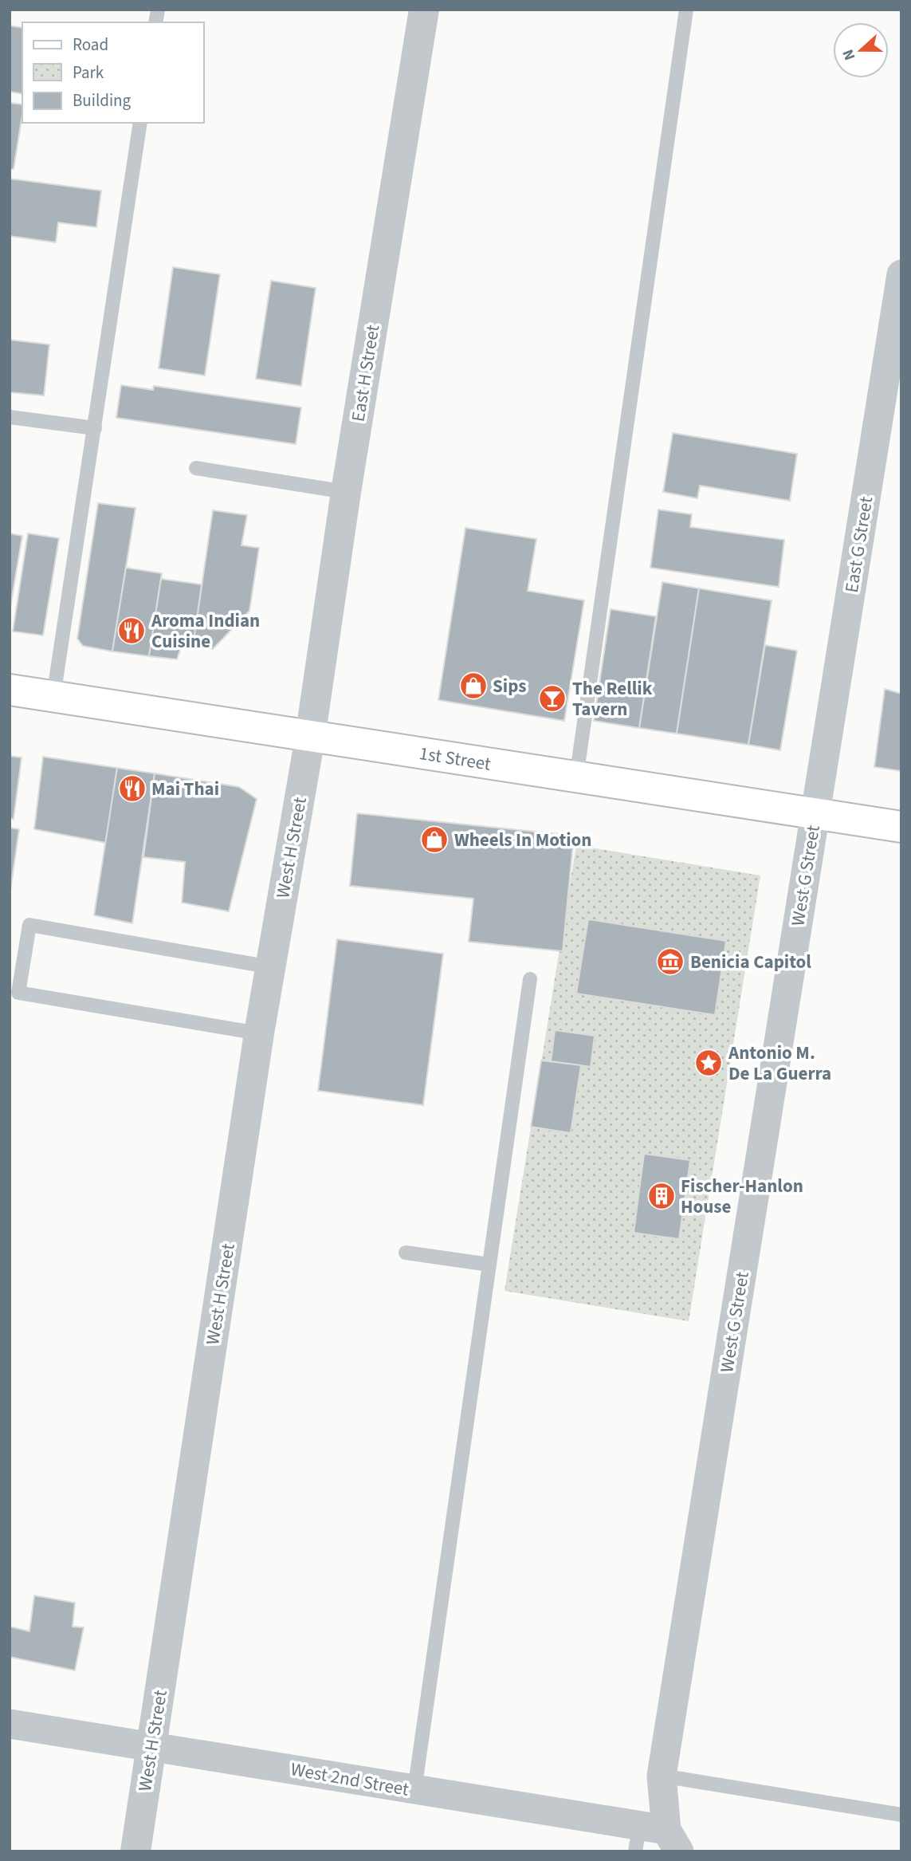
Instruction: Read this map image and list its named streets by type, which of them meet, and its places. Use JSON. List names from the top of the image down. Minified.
{"streets":{"main road":["1st Street"],"street":["East H Street","East G Street","West H Street","West G Street","West 2nd Street"]},"crossings":[["East H Street","1st Street"],["East H Street","West H Street"],["East G Street","1st Street"],["East G Street","West G Street"],["1st Street","West H Street"],["1st Street","West G Street"],["West H Street","West 2nd Street"],["West G Street","West 2nd Street"]],"places":{"restaurant":["Aroma Indian Cuisine","Mai Thai"],"shop":["Sips","Wheels In Motion"],"bar":["The Rellik Tavern"],"museum":["Benicia Capitol"],"place":["Antonio M. De La Guerra"],"building":["Fischer-Hanlon House"]},"legend":["Road","Park","Building"],"north":"left"}
